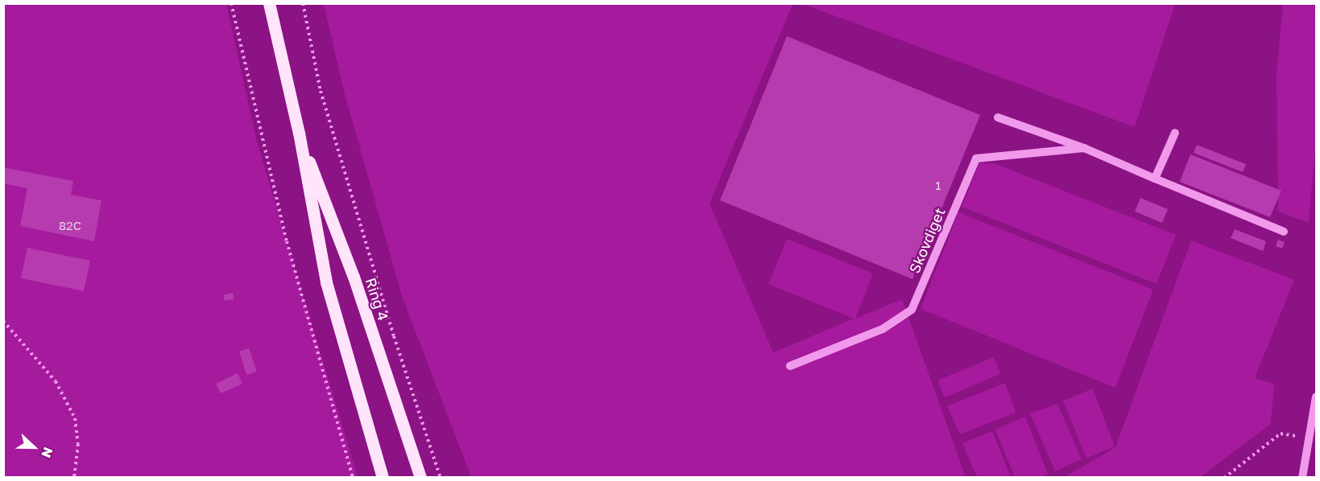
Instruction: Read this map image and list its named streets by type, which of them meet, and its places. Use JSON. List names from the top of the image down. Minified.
{"streets":{"main road":["Ring 4"],"street":["Skovdiget"]},"house_numbers":["1","82C"],"north":"right"}
